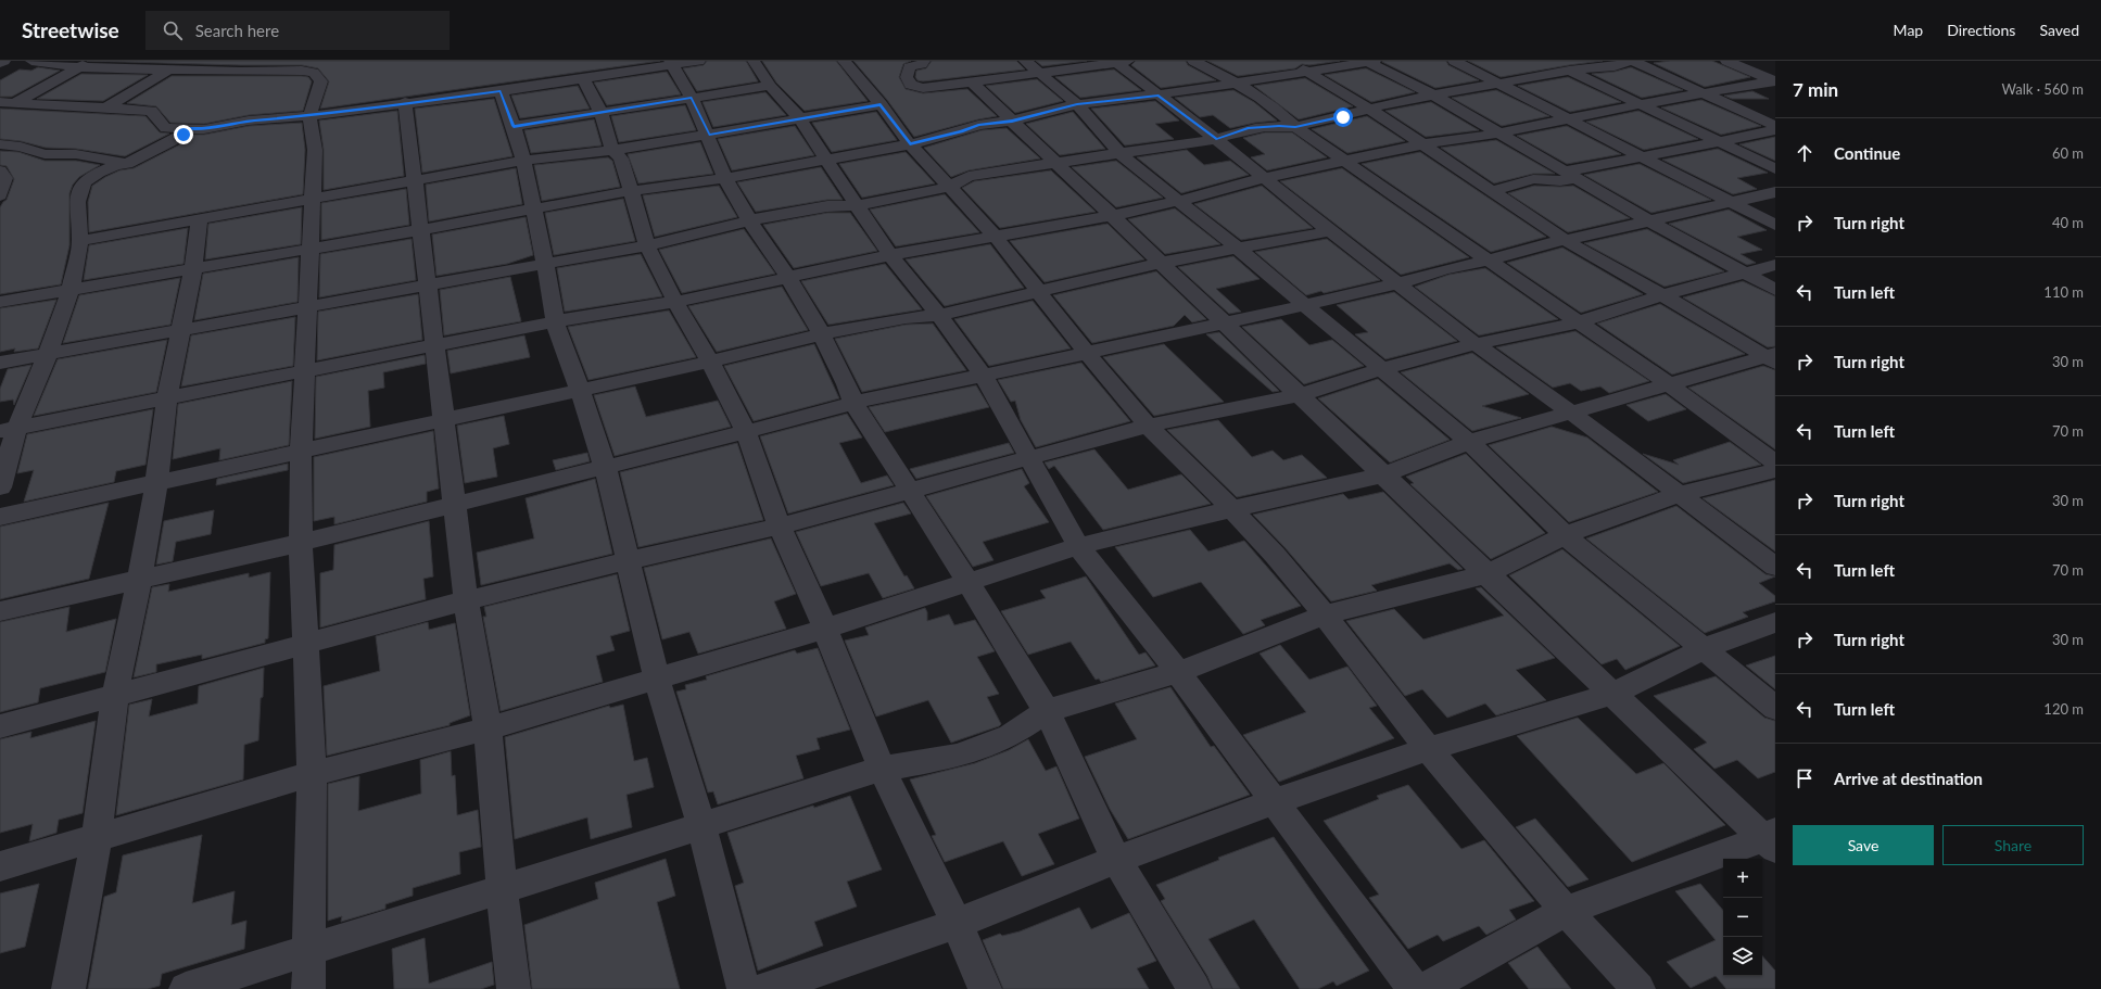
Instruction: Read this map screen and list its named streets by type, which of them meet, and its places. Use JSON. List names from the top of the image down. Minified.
{"page":{"header":"Streetwise","search":"Search here","nav":["Map","Directions","Saved"],"heading":["7 min","Walk · 560 m"],"list":[["Continue","60 m"],["Turn right","40 m"],["Turn left","110 m"],["Turn right","30 m"],["Turn left","70 m"],["Turn right","30 m"],["Turn left","70 m"],["Turn right","30 m"],["Turn left","120 m"],"Arrive at destination"],"buttons":["Save","Share"],"map_buttons":["+","−"]}}
